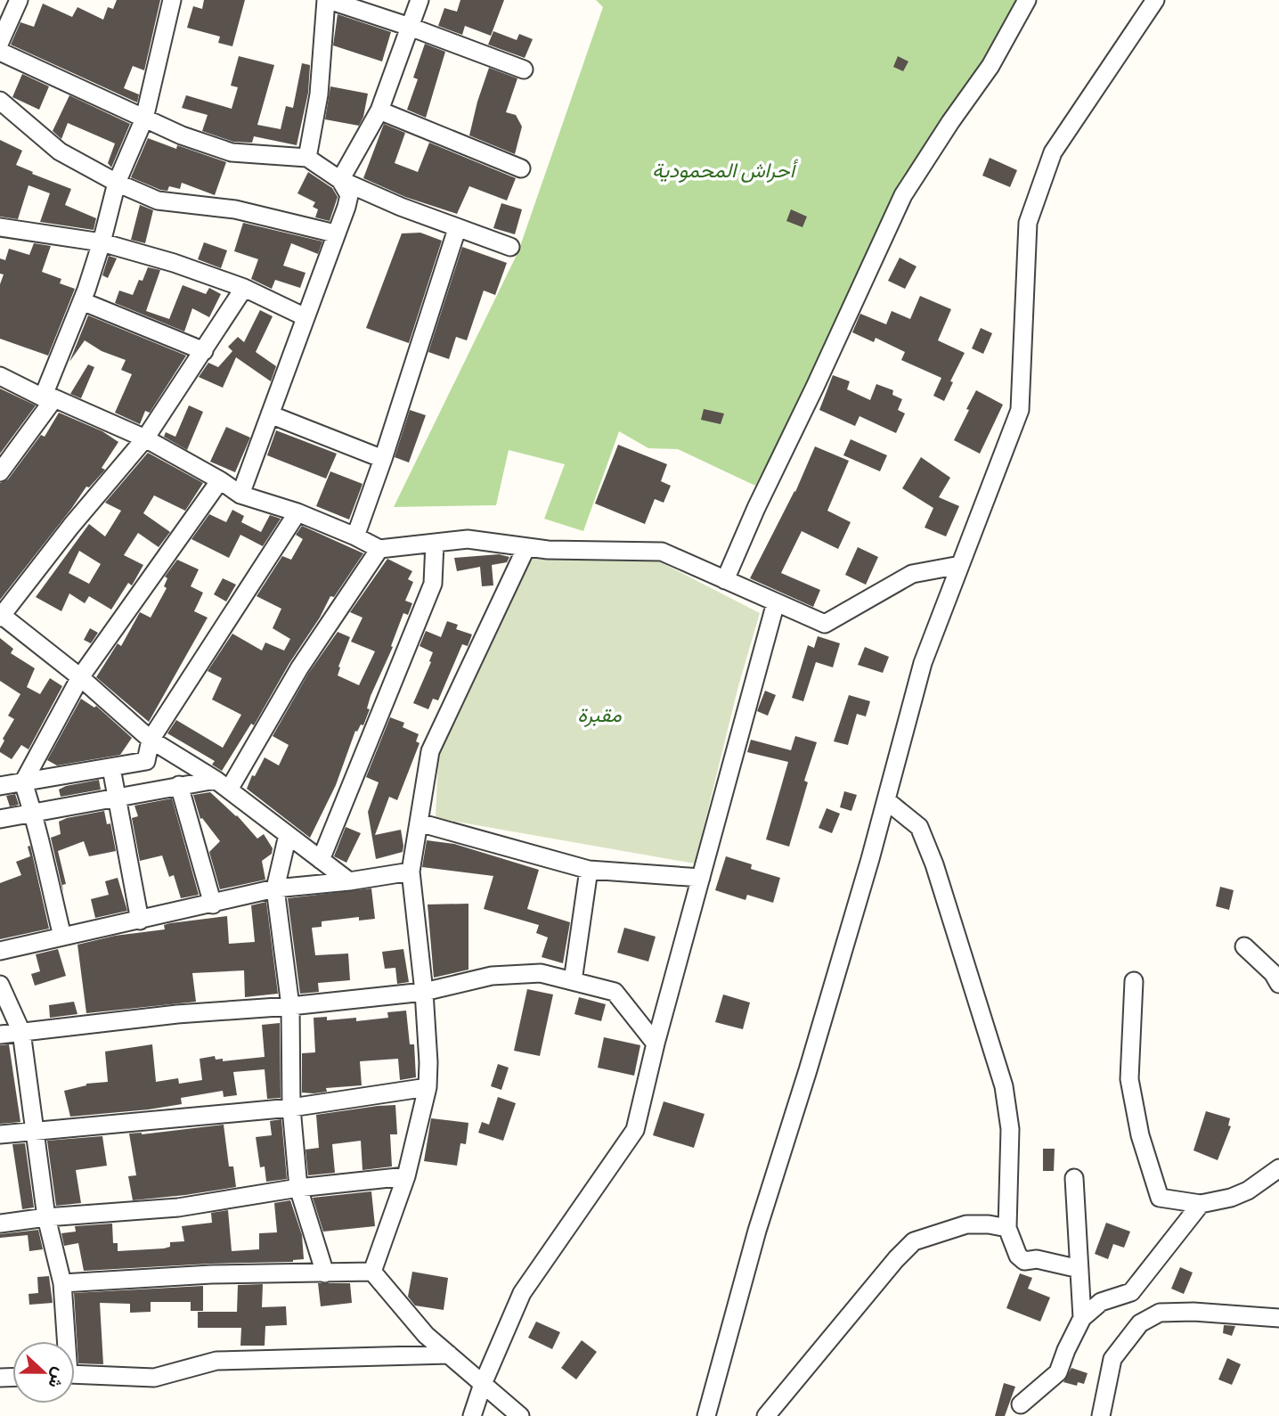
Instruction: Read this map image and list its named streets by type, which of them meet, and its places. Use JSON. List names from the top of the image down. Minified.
{"parks":["أحراش المحمودية","مقبرة"],"north":"right"}
